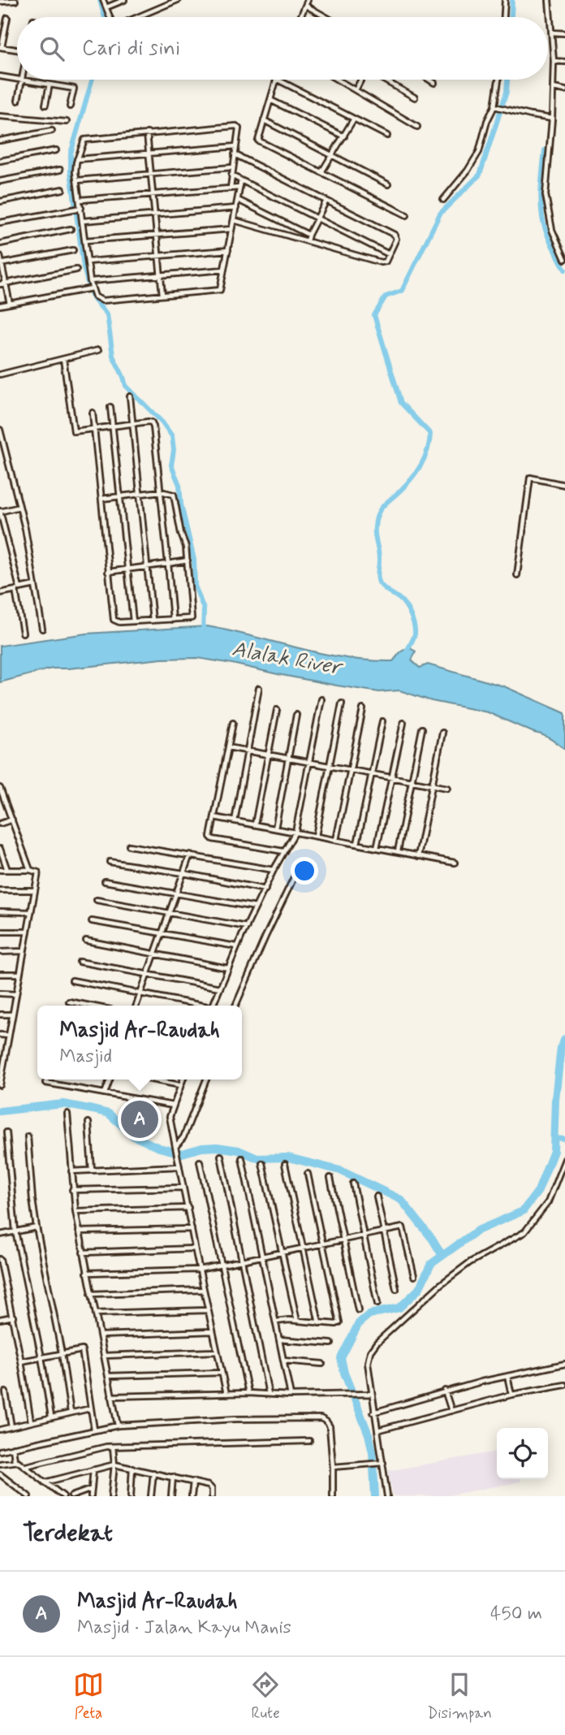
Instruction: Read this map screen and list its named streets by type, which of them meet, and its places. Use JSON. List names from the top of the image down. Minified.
{"water":["Alalak River"],"page":{"search":"Cari di sini","popup":["Masjid Ar-Raudah","Masjid"],"pins":"A","heading":"Terdekat","list":[{"mark":"A","name":"Masjid Ar-Raudah","note":"Masjid · Jalan Kayu Manis","value":"450 m"}],"nav":["Peta","Rute","Disimpan"]}}
